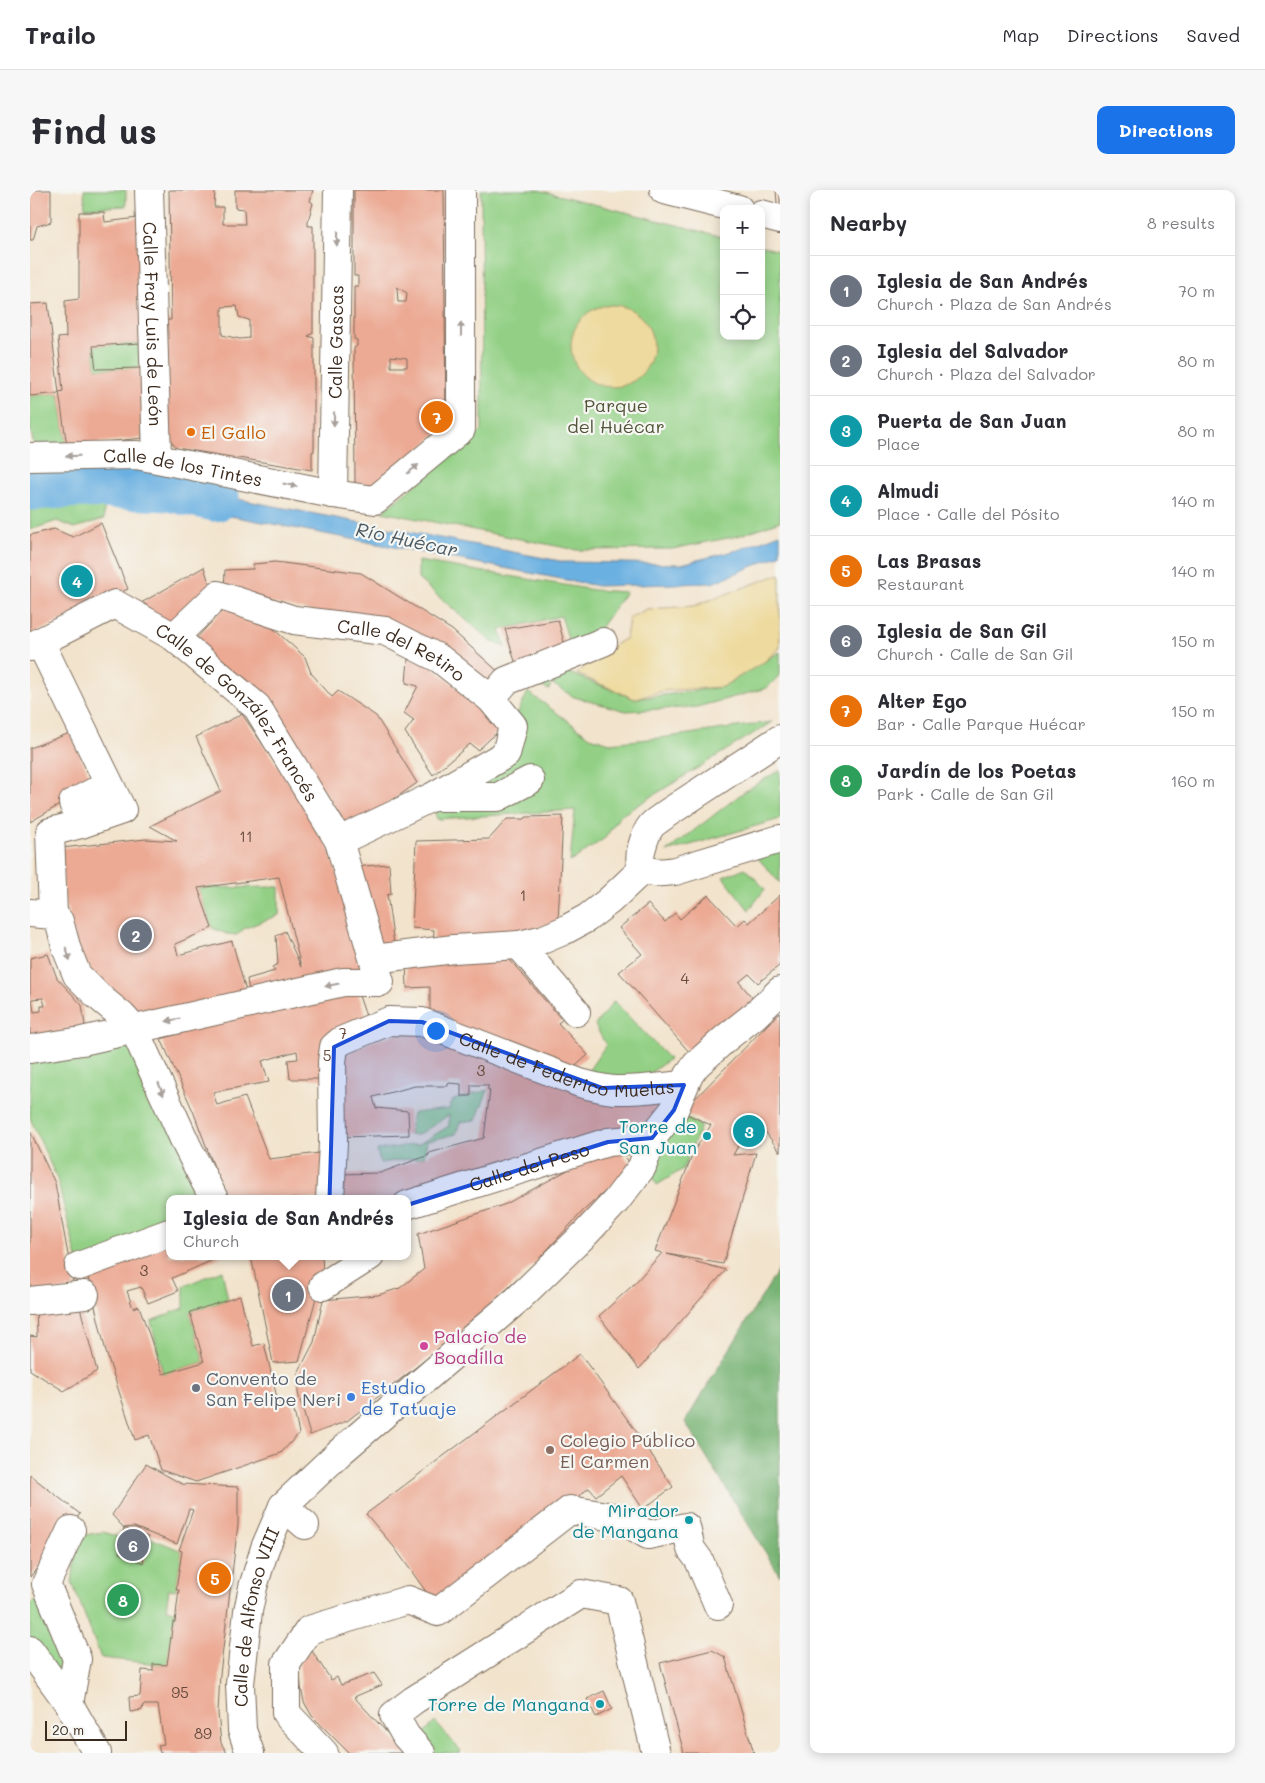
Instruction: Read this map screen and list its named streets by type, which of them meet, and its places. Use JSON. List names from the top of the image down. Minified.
{"streets":{"street":["Calle Fray Luis de León","Calle Gascas","Calle de los Tintes","Calle del Retiro","Calle de González Francés","Calle de Federico Muelas","Calle del Peso","Calle de Alfonso VIII"]},"crossings":[["Calle Fray Luis de León","Calle de los Tintes"],["Calle Gascas","Calle de los Tintes"],["Calle del Retiro","Calle de González Francés"]],"one_way":["Calle Gascas"],"water":["Río Huécar"],"parks":["Parque del Huécar"],"places":["El Gallo","Torre de San Juan","Palacio de Boadilla","Convento de San Felipe Neri","Estudio de Tatuaje","Colegio Público El Carmen","Mirador de Mangana","Torre de Mangana"],"house_numbers":["11","1","4","7","5","3","3","95","89"],"scale_bar":"20 m","page":{"header":"Trailo","nav":["Map","Directions","Saved"],"buttons":"Directions","title":"Find us","heading":["Nearby","8 results"],"map_buttons":["+","−"],"list":[{"mark":"1","name":"Iglesia de San Andrés","note":"Church · Plaza de San Andrés","value":"70 m"},{"mark":"2","name":"Iglesia del Salvador","note":"Church · Plaza del Salvador","value":"80 m"},{"mark":"3","name":"Puerta de San Juan","note":"Place","value":"80 m"},{"mark":"4","name":"Almudi","note":"Place · Calle del Pósito","value":"140 m"},{"mark":"5","name":"Las Brasas","note":"Restaurant","value":"140 m"},{"mark":"6","name":"Iglesia de San Gil","note":"Church · Calle de San Gil","value":"150 m"},{"mark":"7","name":"Alter Ego","note":"Bar · Calle Parque Huécar","value":"150 m"},{"mark":"8","name":"Jardín de los Poetas","note":"Park · Calle de San Gil","value":"160 m"}],"pins":["7","4","2","3","1","6","5","8"],"popup":["Iglesia de San Andrés","Church"],"scale":"20 m"}}
